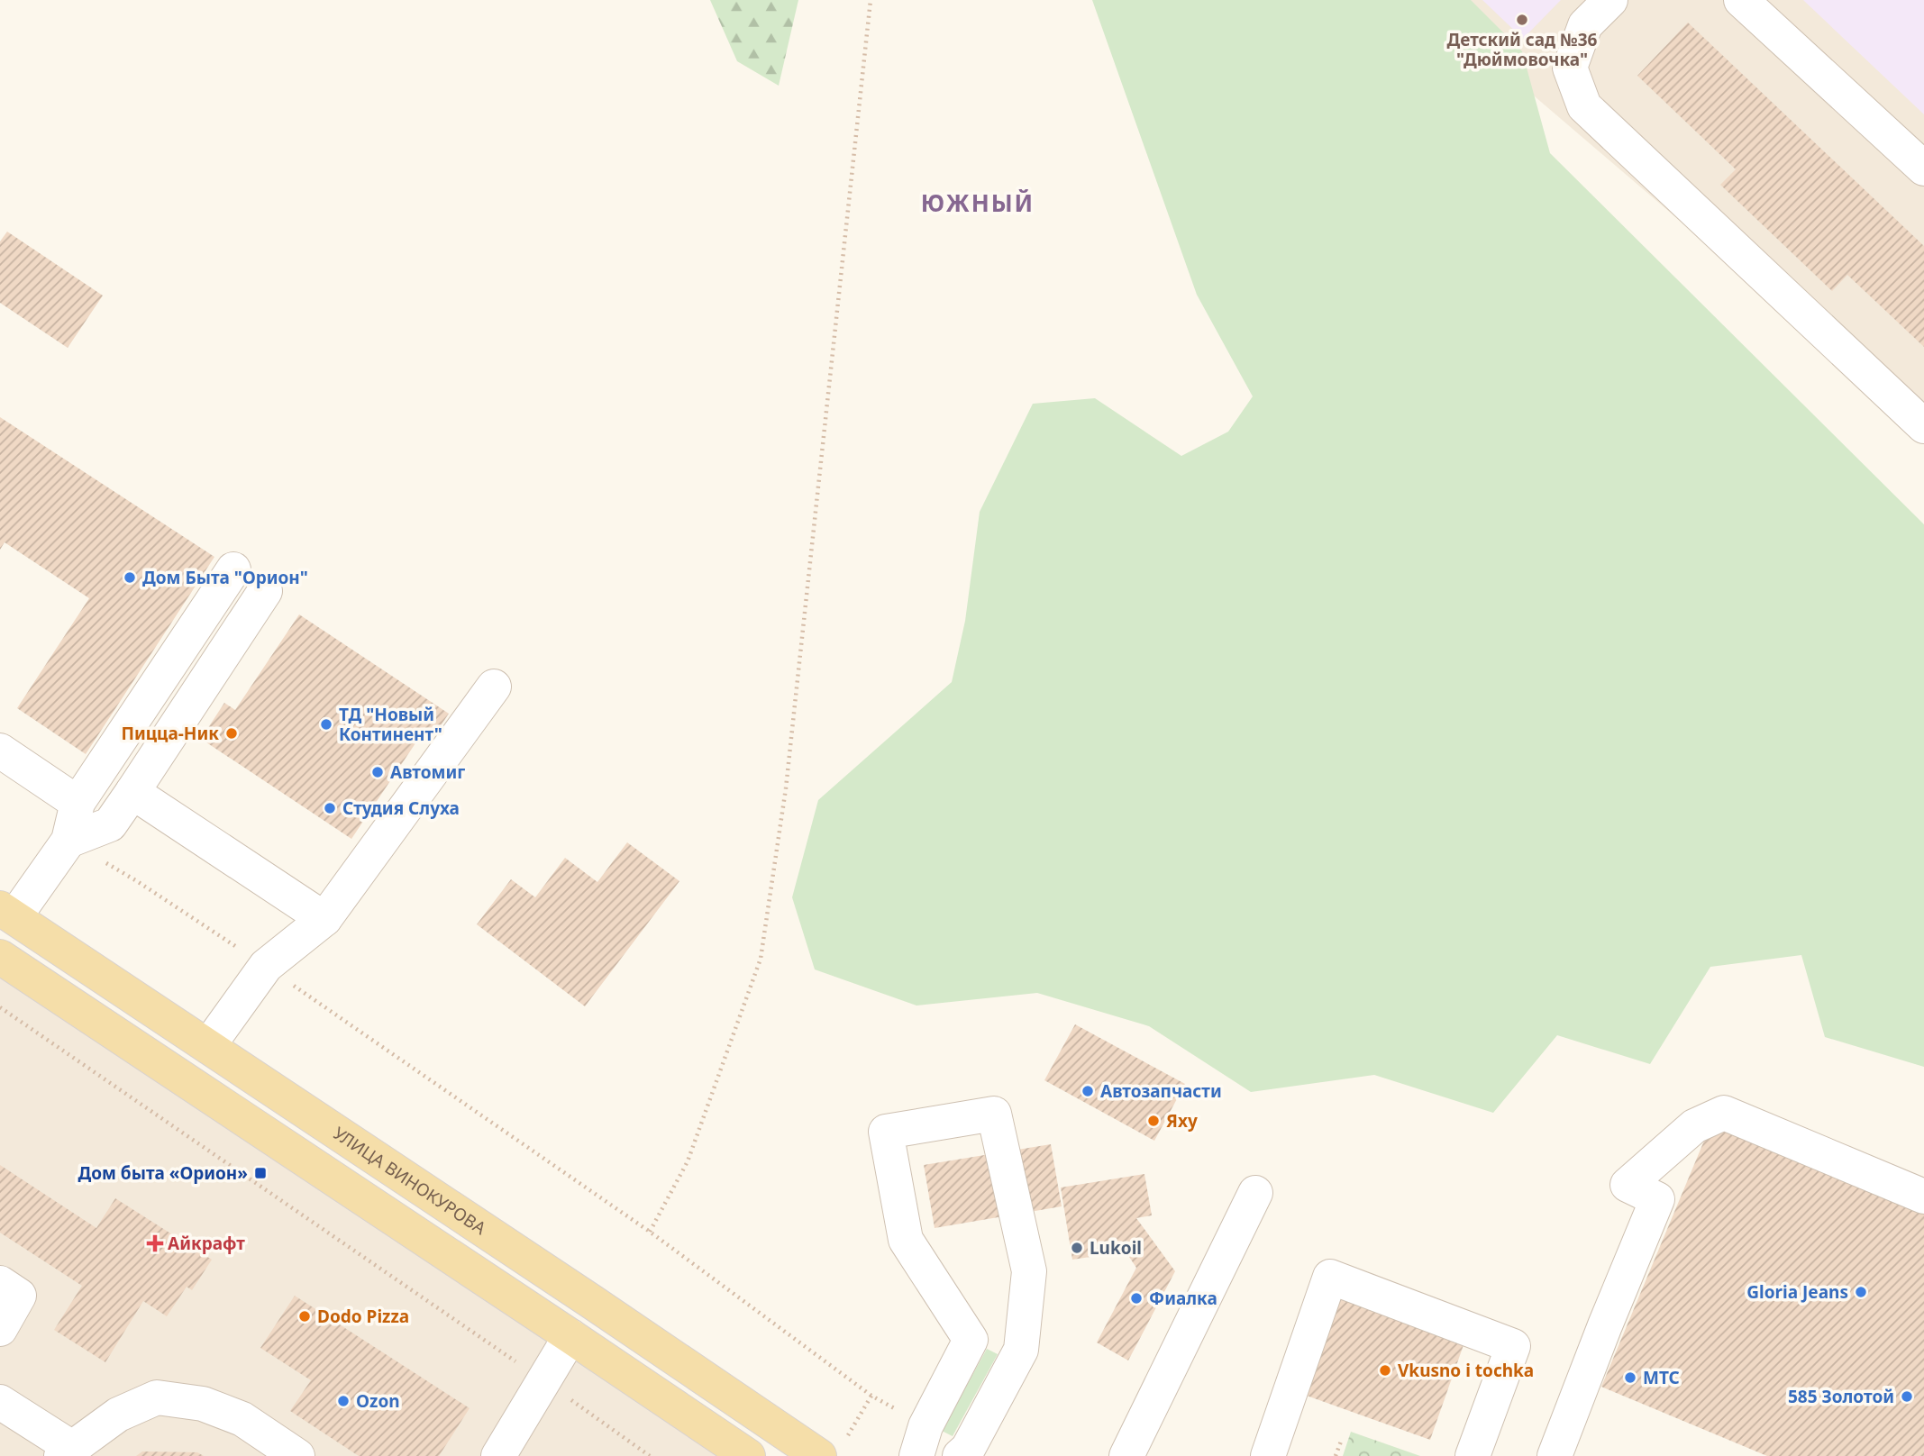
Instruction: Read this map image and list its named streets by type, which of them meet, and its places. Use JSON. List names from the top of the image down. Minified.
{"streets":{"main road":["УЛИЦА ВИНОКУРОВА"]},"districts":["ЮЖНЫЙ"],"places":{"other":["Детский сад №36 \"Дюймовочка\"","Дом Быта \"Орион\"","ТД \"Новый Континент\"","Пицца-Ник","Автомиг","Студия Слуха","Автозапчасти","Яху","Lukoil","Gloria Jeans","Фиалка","Dodo Pizza","Vkusno i tochka","МТС","585 Золотой","Ozon"],"transit":["Дом быта «Орион»"],"health":["Айкрафт"]}}
